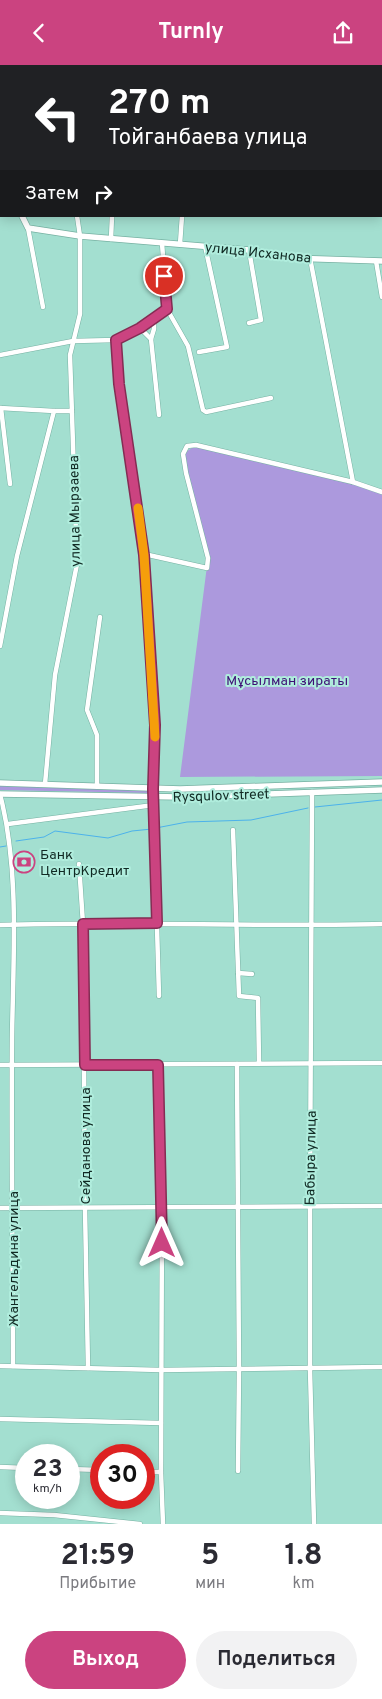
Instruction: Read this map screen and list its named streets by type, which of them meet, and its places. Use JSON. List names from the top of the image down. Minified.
{"streets":{"main road":["улица Исханова","Rysqulov street"],"street":["улица Мырзаева","Сейданова улица","Бабыра улица","Жангельдина улица"]},"crossings":[["улица Исханова","улица Мырзаева"],["Rysqulov street","Бабыра улица"],["Rysqulov street","Жангельдина улица"]],"parks":["Мұсылман зираты"],"places":{"bank":["Банк ЦентрКредит"]},"page":{"header":"Turnly","turn":["270 m","Тойганбаева улица"],"then":"Затем","speed":"23 km/h","limit":"30","eta":["21:59","Прибытие","5","мин","1.8","km"],"buttons":["Выход","Поделиться"]}}
